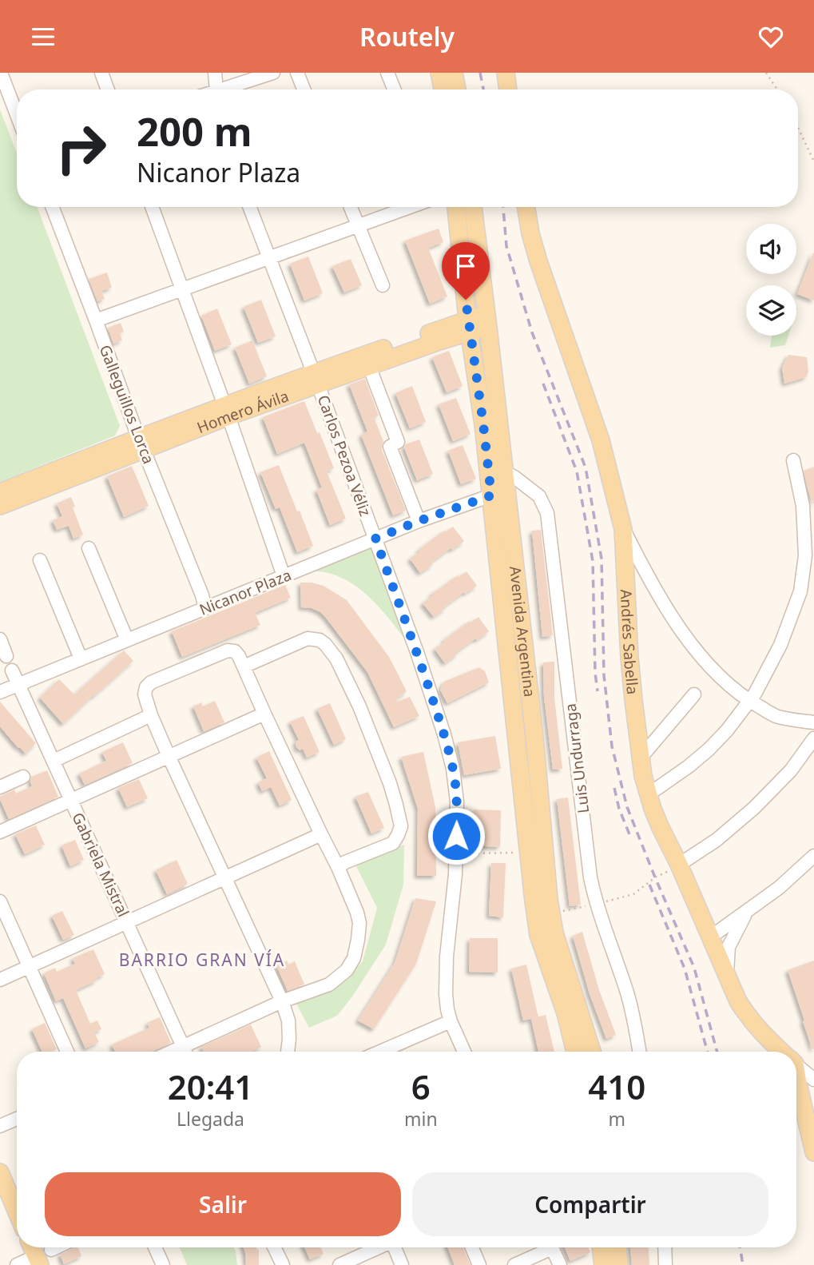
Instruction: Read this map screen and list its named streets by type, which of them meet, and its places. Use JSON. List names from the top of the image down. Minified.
{"streets":{"main road":["Homero Ávila","Avenida Argentina","Andrés Sabella"],"street":["Galleguillos Lorca","Carlos Pezoa Véliz","Nicanor Plaza","Luis Undurraga","Gabriela Mistral"]},"crossings":[["Galleguillos Lorca","Homero Ávila"],["Galleguillos Lorca","Nicanor Plaza"],["Homero Ávila","Carlos Pezoa Véliz"],["Homero Ávila","Avenida Argentina"],["Carlos Pezoa Véliz","Nicanor Plaza"],["Nicanor Plaza","Avenida Argentina"],["Nicanor Plaza","Gabriela Mistral"],["Avenida Argentina","Luis Undurraga"]],"districts":["BARRIO GRAN VÍA"],"page":{"header":"Routely","turn":["200 m","Nicanor Plaza"],"eta":["20:41","Llegada","6","min","410","m"],"buttons":["Salir","Compartir"]}}
